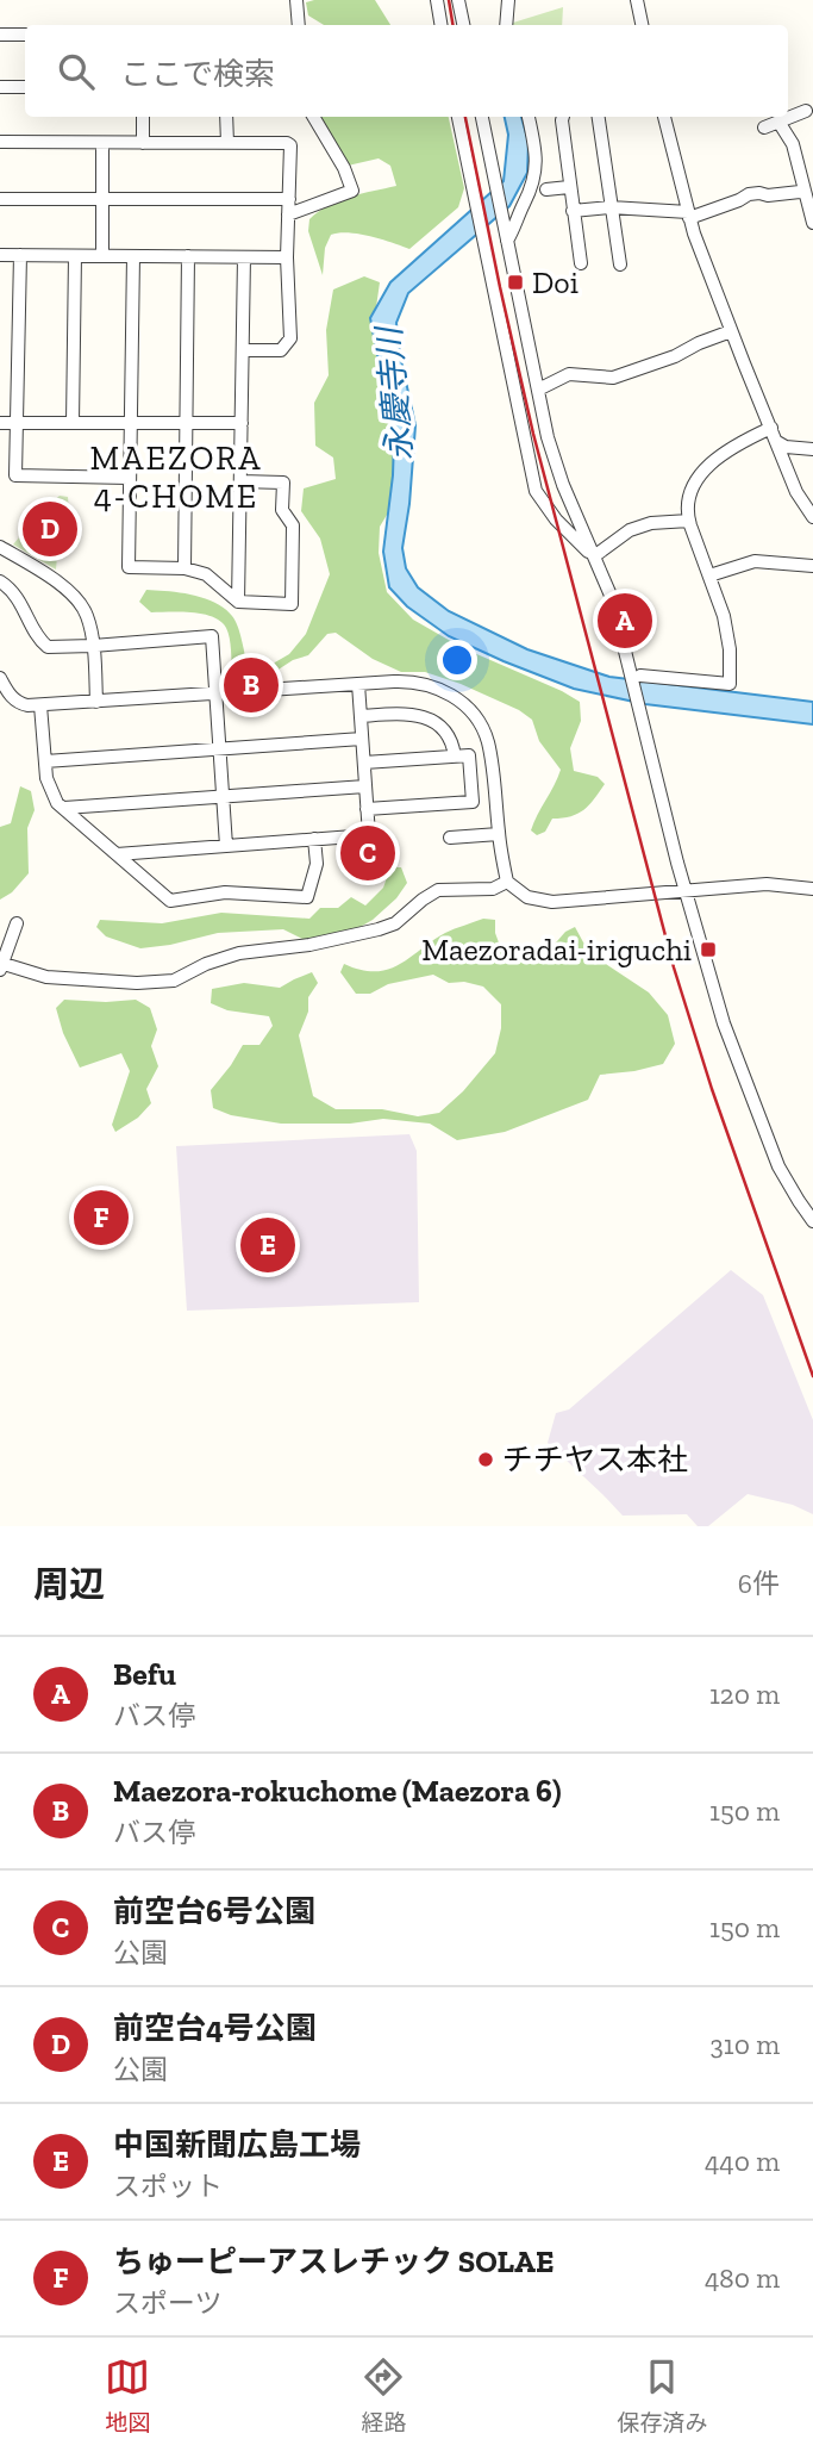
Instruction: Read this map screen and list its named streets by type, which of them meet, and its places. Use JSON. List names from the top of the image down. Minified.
{"districts":["MAEZORA 4-CHOME"],"water":["永慶寺川"],"places":{"transit":["Doi","Maezoradai-iriguchi"],"other":["チチヤス本社"]},"page":{"search":"ここで検索","pins":["D","A","B","C","F","E"],"heading":["周辺","6件"],"list":[{"mark":"A","name":"Befu","note":"バス停","value":"120 m"},{"mark":"B","name":"Maezora-rokuchome (Maezora 6)","note":"バス停","value":"150 m"},{"mark":"C","name":"前空台6号公園","note":"公園","value":"150 m"},{"mark":"D","name":"前空台4号公園","note":"公園","value":"310 m"},{"mark":"E","name":"中国新聞広島工場","note":"スポット","value":"440 m"},{"mark":"F","name":"ちゅーピーアスレチック SOLAE","note":"スポーツ","value":"480 m"}],"nav":["地図","経路","保存済み"]}}
